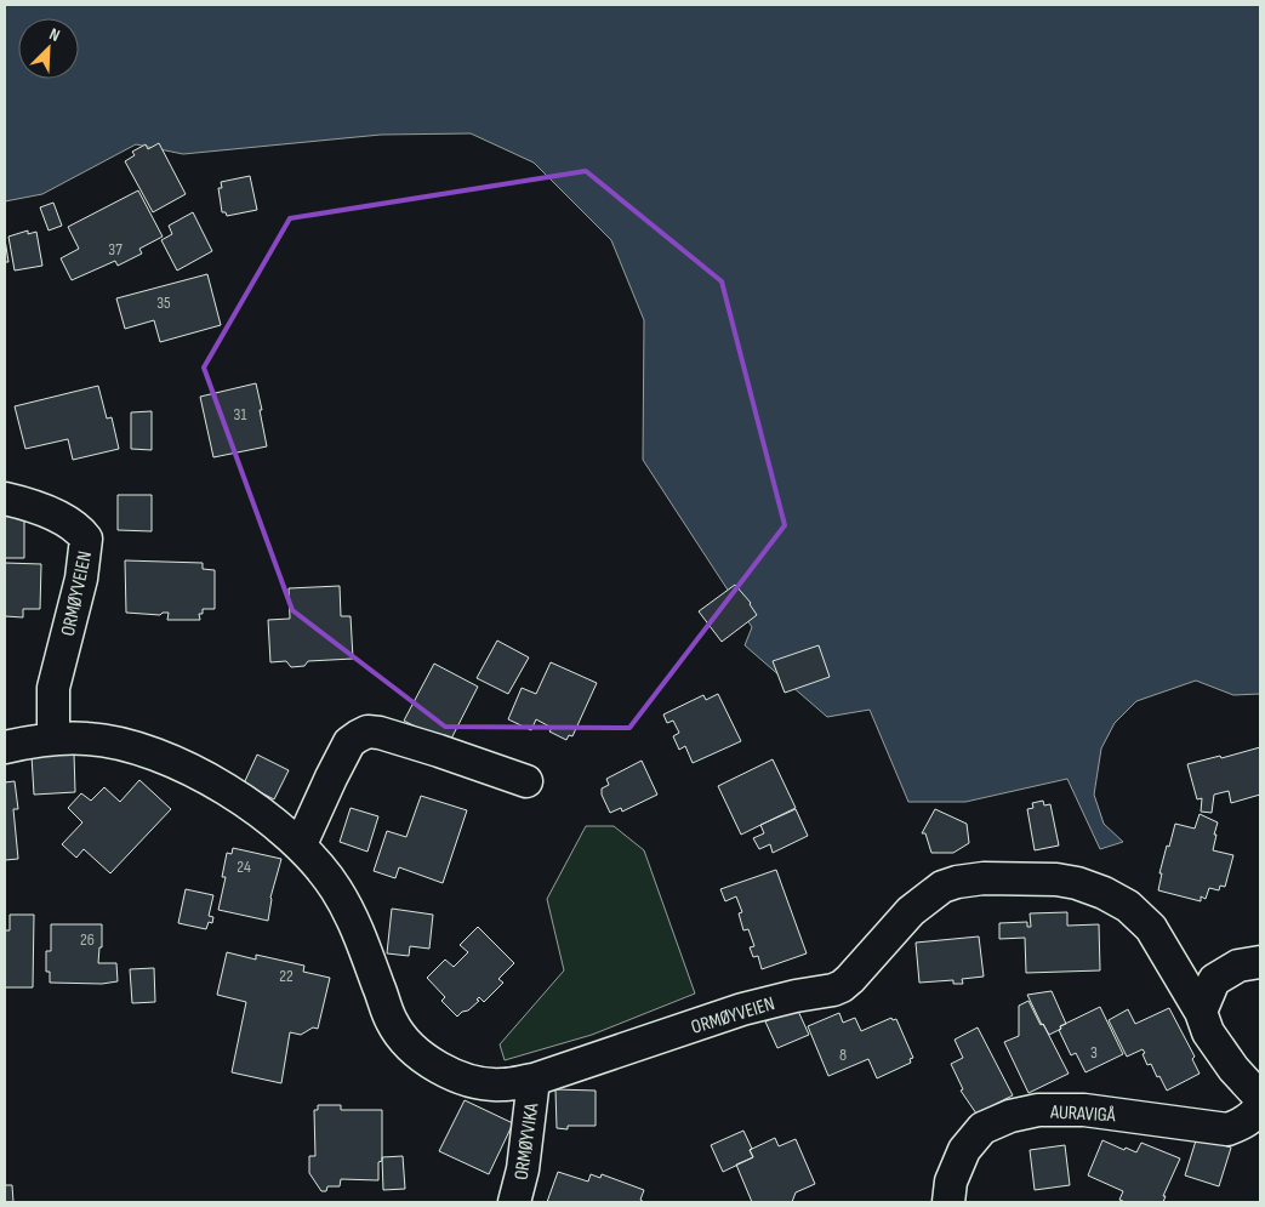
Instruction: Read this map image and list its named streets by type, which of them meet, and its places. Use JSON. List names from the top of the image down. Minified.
{"streets":{"street":["ORMØYVEIEN","AURAVIGÅ","ORMØYVIKA"]},"crossings":[["ORMØYVEIEN","ORMØYVIKA"]],"house_numbers":["37","35","31","24","26","22","3","8"],"north":"top right"}
